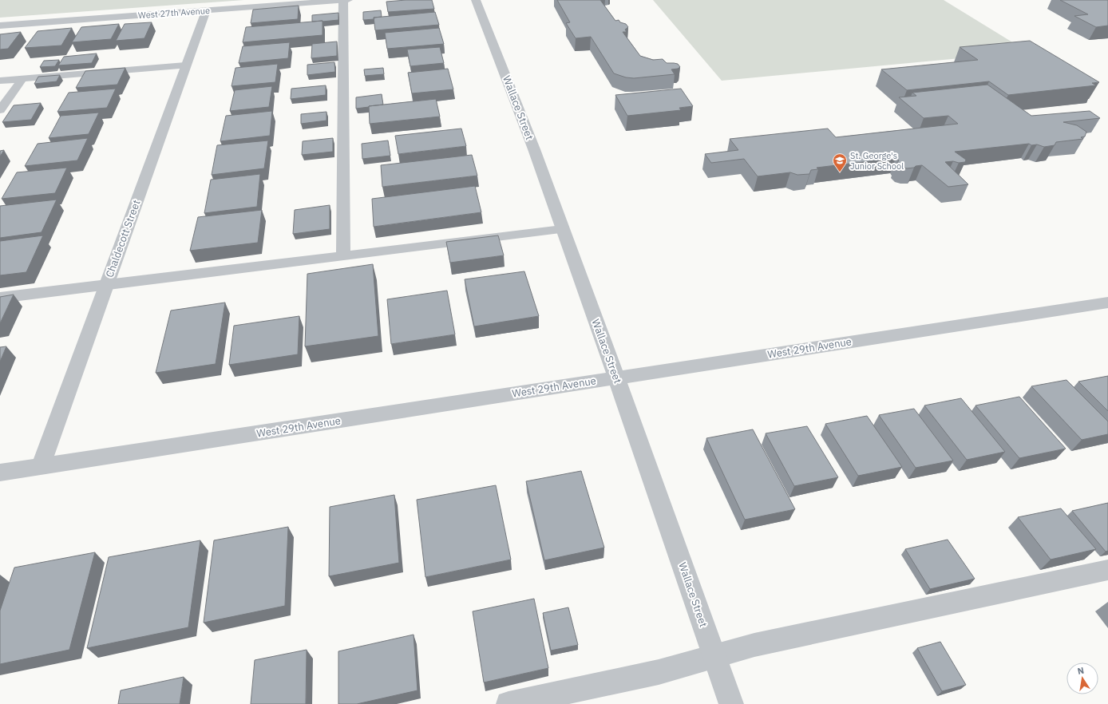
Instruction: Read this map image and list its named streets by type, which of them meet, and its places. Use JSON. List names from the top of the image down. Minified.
{"streets":{"street":["West 27th Avenue","Wallace Street","Chaldecott Street","West 29th Avenue"]},"crossings":[["West 27th Avenue","Chaldecott Street"],["Wallace Street","West 29th Avenue"],["Chaldecott Street","West 29th Avenue"]],"places":{"school or university":["St. George's Junior School"]},"north":"top"}
